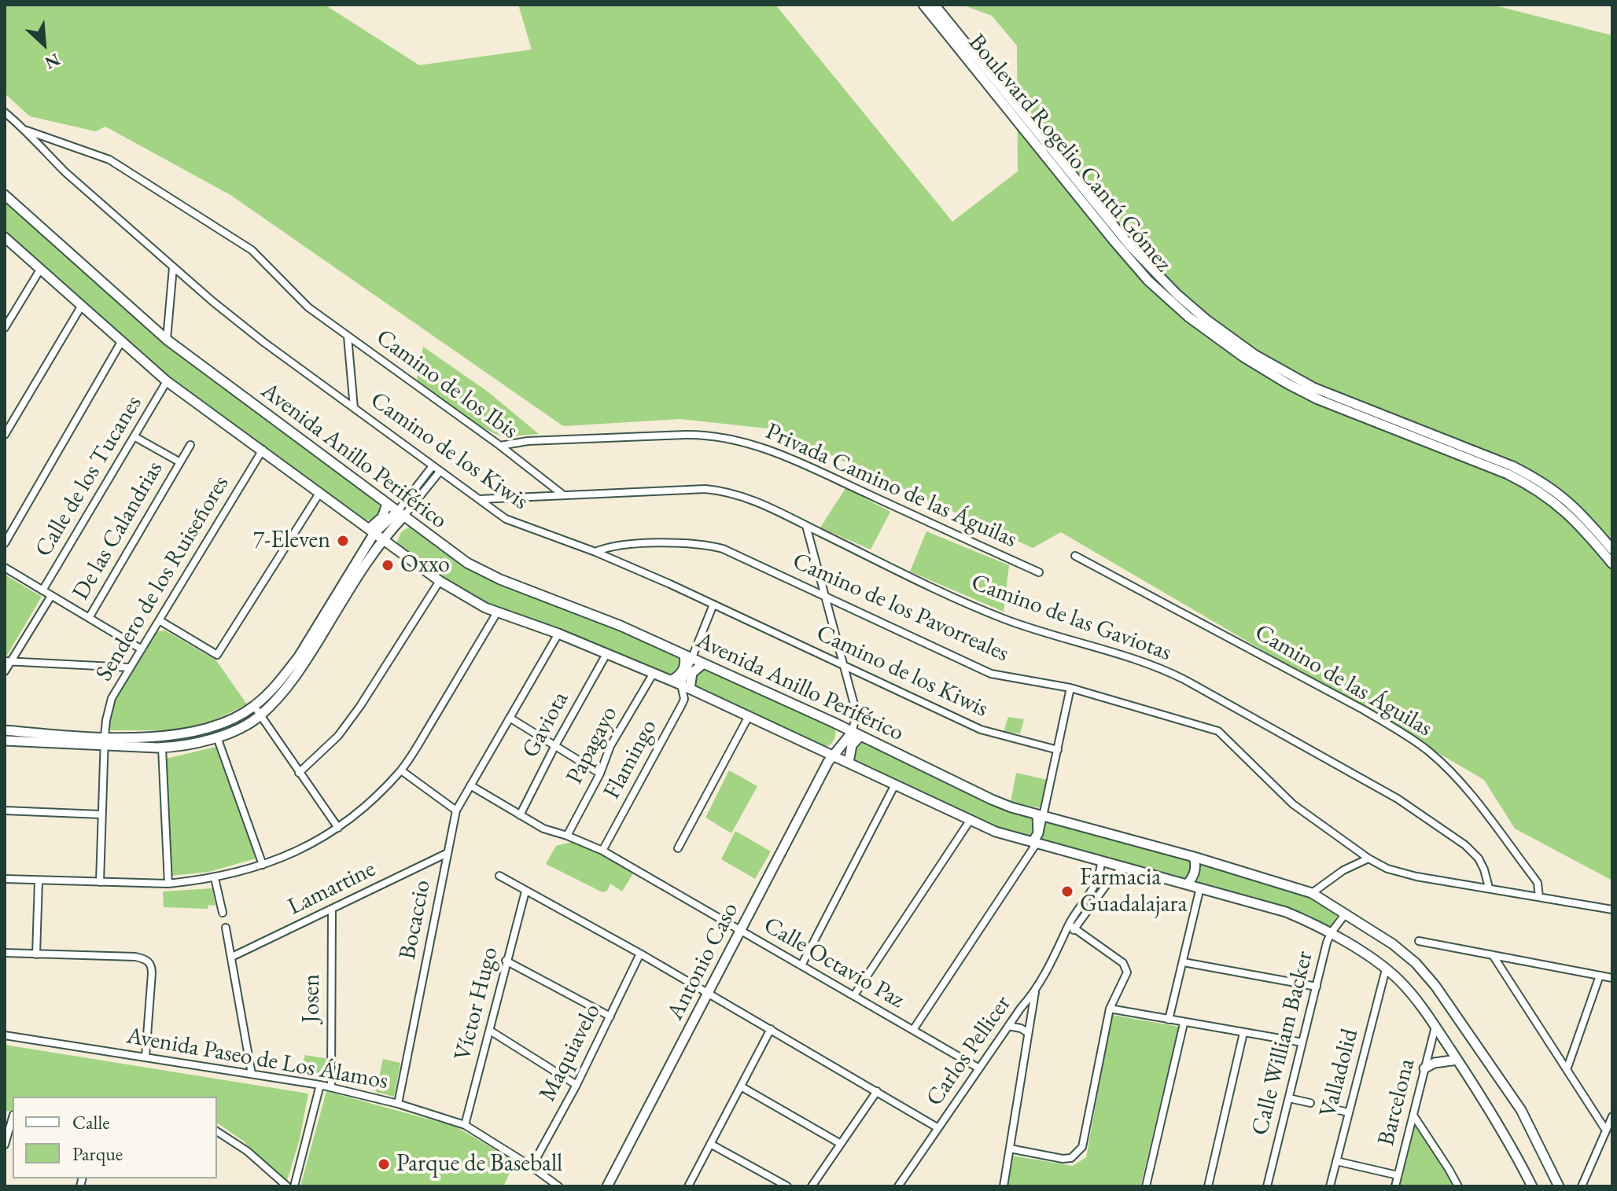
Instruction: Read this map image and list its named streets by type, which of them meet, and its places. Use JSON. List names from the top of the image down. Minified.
{"streets":{"street":["Boulevard Rogelio Cantú Gómez","Camino de los Ibis","Camino de los Kiwis","Avenida Anillo Periférico","Calle de los Tucanes","Privada Camino de las Águilas","De las Calandrias","Sendero de los Ruiseñores","Camino de los Pavorreales","Camino de las Gaviotas","Camino de las Águilas","Gaviota","Papagayo","Flamingo","Lamartine","Bocaccio","Antonio Caso","Calle Octavio Paz","Josen","Víctor Hugo","Calle William Backer","Carlos Pellicer","Maquiavelo","Avenida Paseo de Los Álamos","Valladolid","Barcelona"]},"crossings":[["Camino de los Ibis","Camino de los Kiwis"],["Camino de los Ibis","Privada Camino de las Águilas"],["Camino de los Ibis","Camino de las Gaviotas"],["Camino de los Kiwis","Camino de los Pavorreales"],["Camino de los Kiwis","Camino de las Gaviotas"],["Camino de los Kiwis","Flamingo"],["Avenida Anillo Periférico","Calle de los Tucanes"],["Avenida Anillo Periférico","Sendero de los Ruiseñores"],["Avenida Anillo Periférico","Gaviota"],["Avenida Anillo Periférico","Papagayo"],["Avenida Anillo Periférico","Flamingo"],["Avenida Anillo Periférico","Bocaccio"],["Avenida Anillo Periférico","Antonio Caso"],["Avenida Anillo Periférico","Calle William Backer"],["Avenida Anillo Periférico","Carlos Pellicer"],["Avenida Anillo Periférico","Valladolid"],["Avenida Anillo Periférico","Barcelona"],["Camino de los Pavorreales","Camino de las Gaviotas"],["Camino de los Pavorreales","Camino de las Águilas"],["Gaviota","Calle Octavio Paz"],["Papagayo","Calle Octavio Paz"],["Flamingo","Calle Octavio Paz"],["Lamartine","Bocaccio"],["Lamartine","Josen"],["Bocaccio","Calle Octavio Paz"],["Bocaccio","Avenida Paseo de Los Álamos"],["Antonio Caso","Calle Octavio Paz"],["Calle Octavio Paz","Carlos Pellicer"],["Josen","Avenida Paseo de Los Álamos"],["Víctor Hugo","Avenida Paseo de Los Álamos"],["Maquiavelo","Avenida Paseo de Los Álamos"]],"places":["7-Eleven","Oxxo","Farmacia Guadalajara","Parque de Baseball"],"legend":["Calle","Parque"],"north":"bottom right"}
